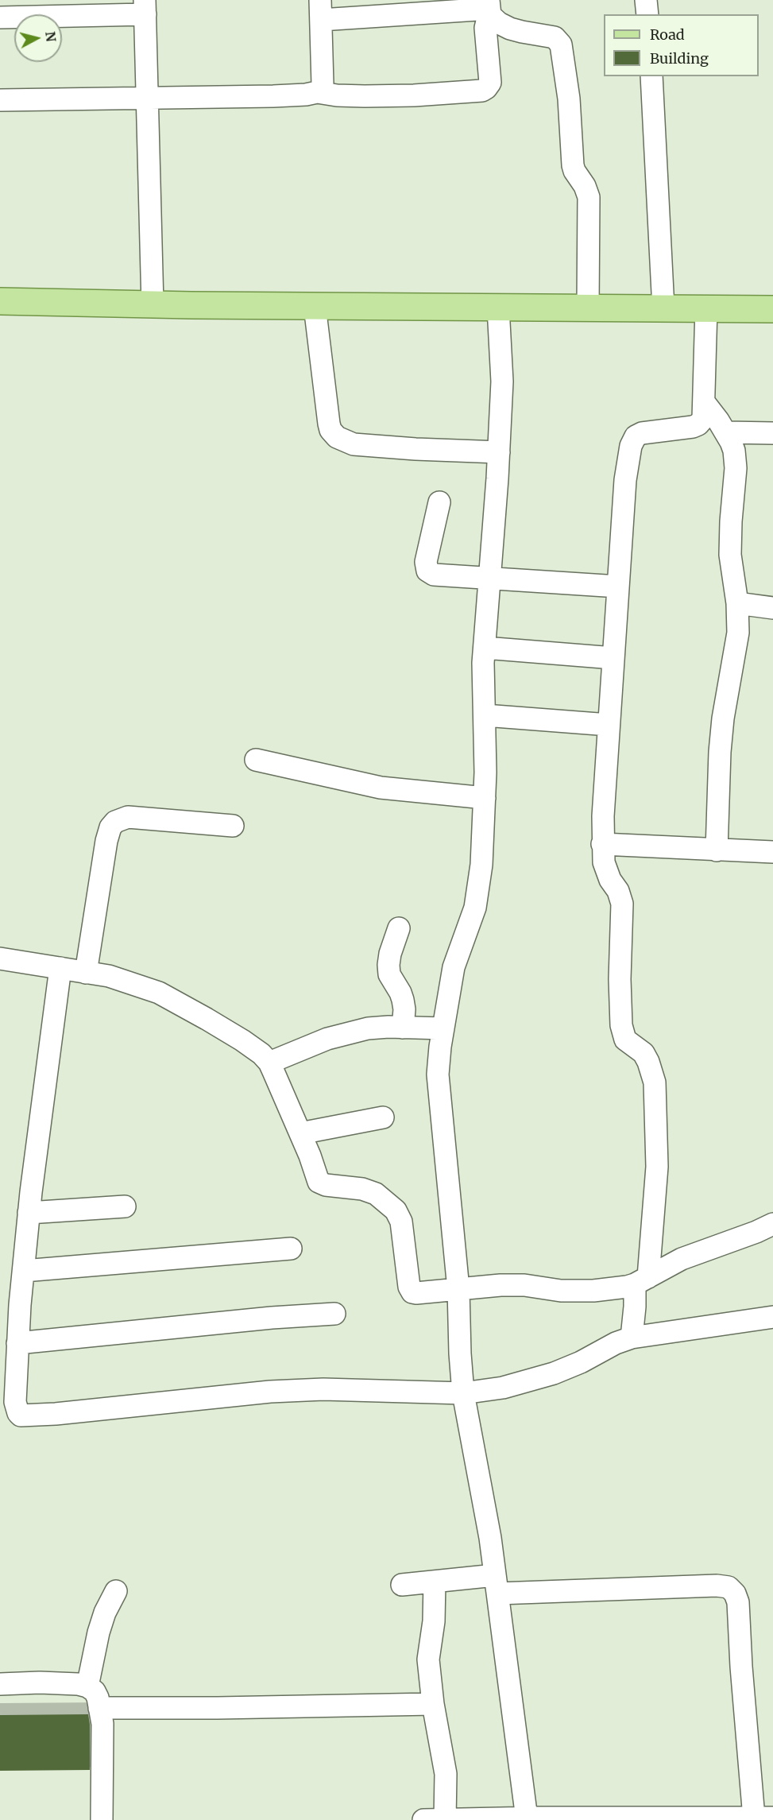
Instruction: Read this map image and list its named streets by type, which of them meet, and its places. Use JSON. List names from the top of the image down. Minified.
{"legend":["Road","Building"],"north":"right"}
